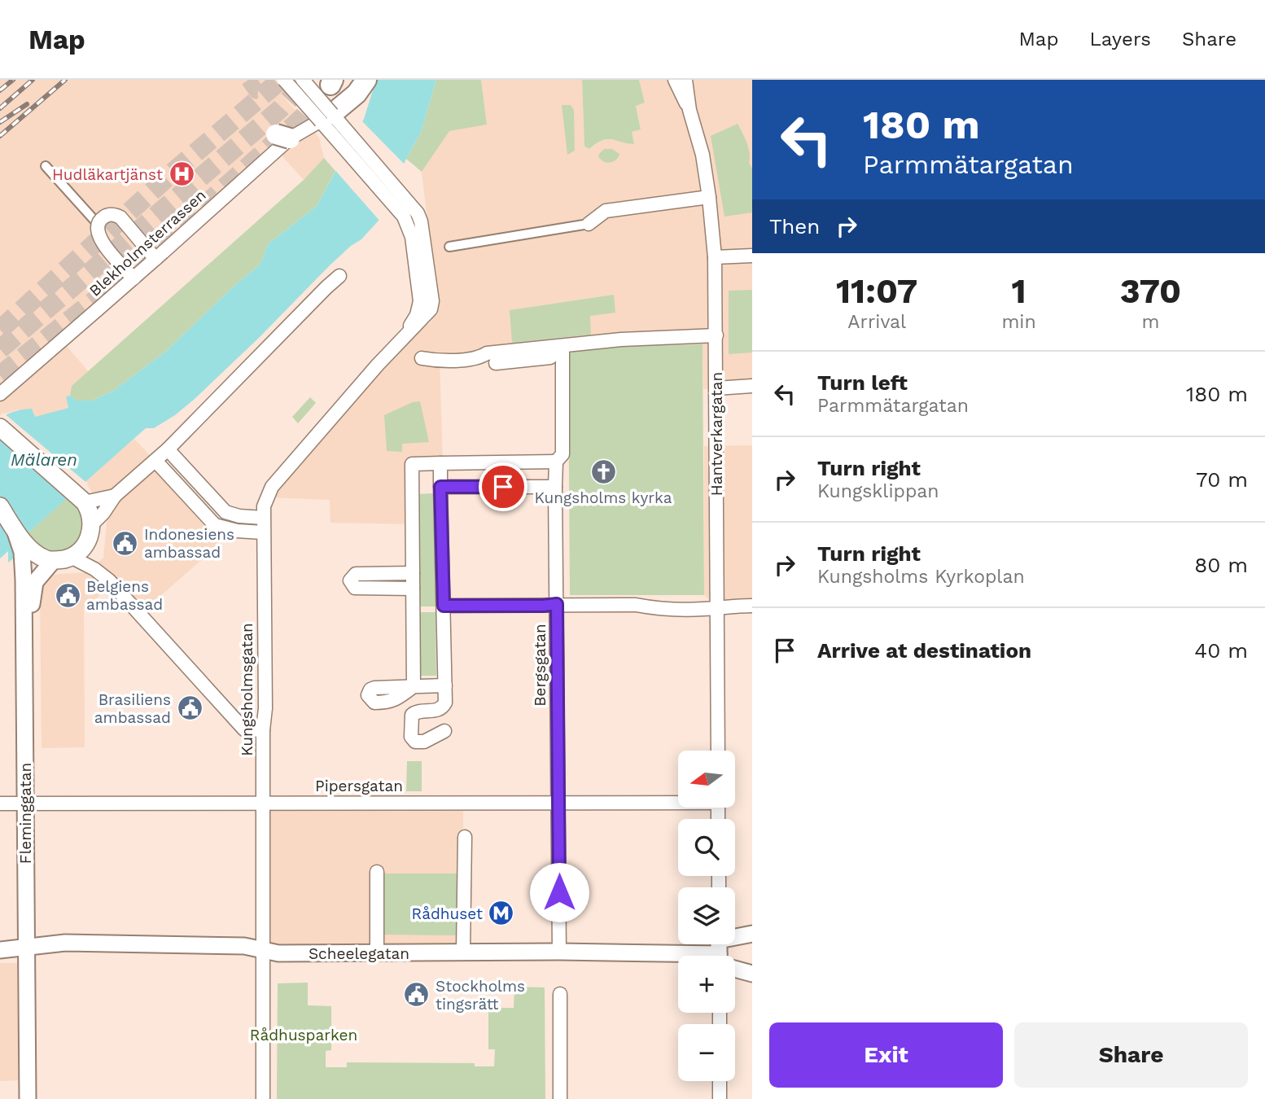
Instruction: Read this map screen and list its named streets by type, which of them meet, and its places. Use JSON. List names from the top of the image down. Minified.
{"streets":{"street":["Blekholmsterrassen","Hantverkargatan","Bergsgatan","Kungsholmsgatan","Pipersgatan","Fleminggatan","Scheelegatan"]},"crossings":[["Blekholmsterrassen","Kungsholmsgatan"],["Bergsgatan","Pipersgatan"],["Bergsgatan","Scheelegatan"],["Kungsholmsgatan","Pipersgatan"],["Kungsholmsgatan","Scheelegatan"],["Pipersgatan","Fleminggatan"],["Fleminggatan","Scheelegatan"]],"water":["Mälaren"],"parks":["Rådhusparken"],"places":{"hospital":["Hudläkartjänst"],"church":["Kungsholms kyrka"],"public building":["Indonesiens ambassad","Belgiens ambassad","Brasiliens ambassad","Stockholms tingsrätt"],"metro station":["Rådhuset"]},"north":"left","page":{"header":"Map","nav":["Map","Layers","Share"],"turn":["180 m","Parmmätargatan"],"then":"Then","eta":["11:07","Arrival","1","min","370","m"],"list":[{"name":"Turn left","note":"Parmmätargatan","value":"180 m"},{"name":"Turn right","note":"Kungsklippan","value":"70 m"},{"name":"Turn right","note":"Kungsholms Kyrkoplan","value":"80 m"},{"name":"Arrive at destination","value":"40 m"}],"map_buttons":["+","−"],"buttons":["Exit","Share"]}}
